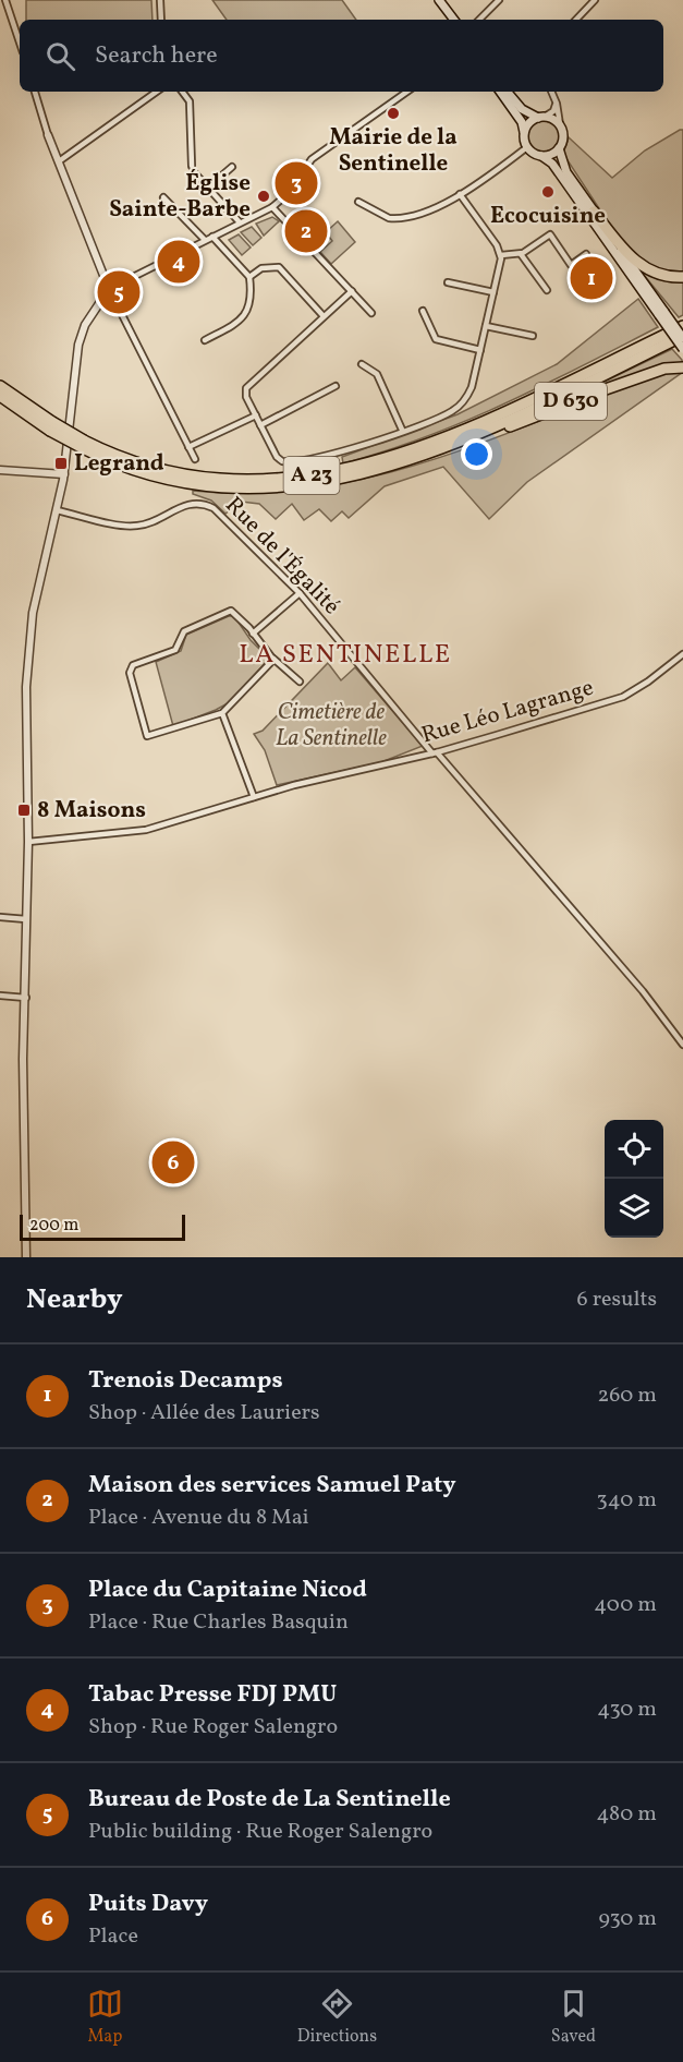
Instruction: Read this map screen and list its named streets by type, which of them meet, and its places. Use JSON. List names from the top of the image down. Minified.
{"streets":{"highway":["D 630","A 23"],"street":["Rue de l'Égalité","Rue Léo Lagrange"]},"crossings":[["D 630","A 23"],["Rue de l'Égalité","Rue Léo Lagrange"]],"districts":["LA SENTINELLE"],"parks":["Cimetière de La Sentinelle"],"places":{"other":["Mairie de la Sentinelle","Ecocuisine","Église Sainte-Barbe"],"transit":["Legrand","8 Maisons"]},"scale_bar":"200 m","page":{"search":"Search here","pins":["3","2","4","1","5","6"],"scale":"200 m","heading":["Nearby","6 results"],"list":[{"mark":"1","name":"Trenois Decamps","note":"Shop · Allée des Lauriers","value":"260 m"},{"mark":"2","name":"Maison des services Samuel Paty","note":"Place · Avenue du 8 Mai","value":"340 m"},{"mark":"3","name":"Place du Capitaine Nicod","note":"Place · Rue Charles Basquin","value":"400 m"},{"mark":"4","name":"Tabac Presse FDJ PMU","note":"Shop · Rue Roger Salengro","value":"430 m"},{"mark":"5","name":"Bureau de Poste de La Sentinelle","note":"Public building · Rue Roger Salengro","value":"480 m"},{"mark":"6","name":"Puits Davy","note":"Place","value":"930 m"}],"nav":["Map","Directions","Saved"]}}
